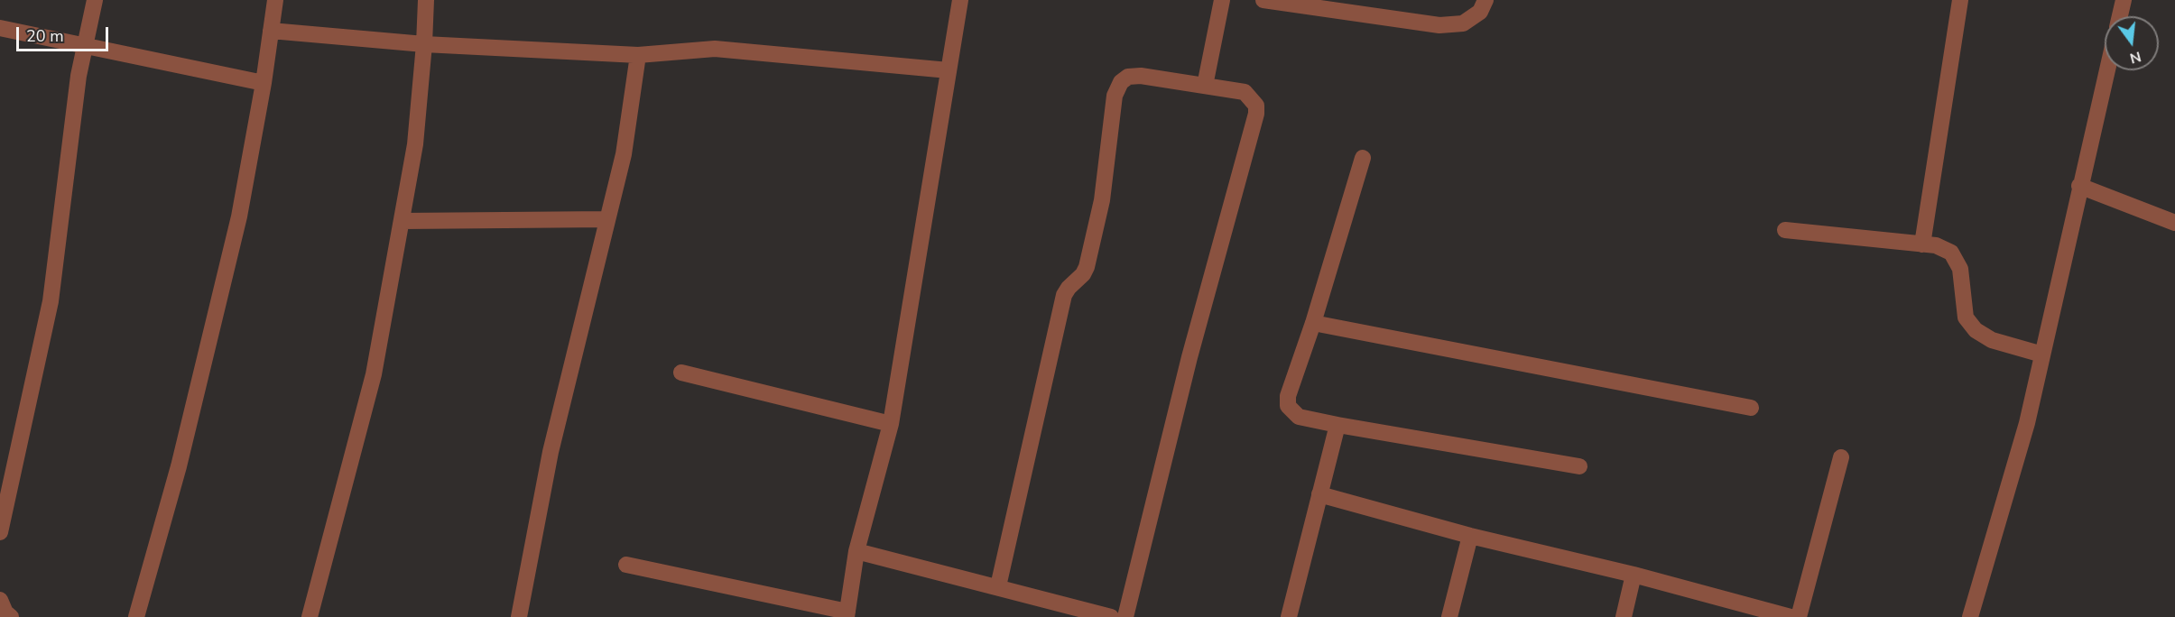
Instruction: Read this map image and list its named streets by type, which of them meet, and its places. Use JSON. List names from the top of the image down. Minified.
{"scale_bar":"20 m","north":"bottom"}
